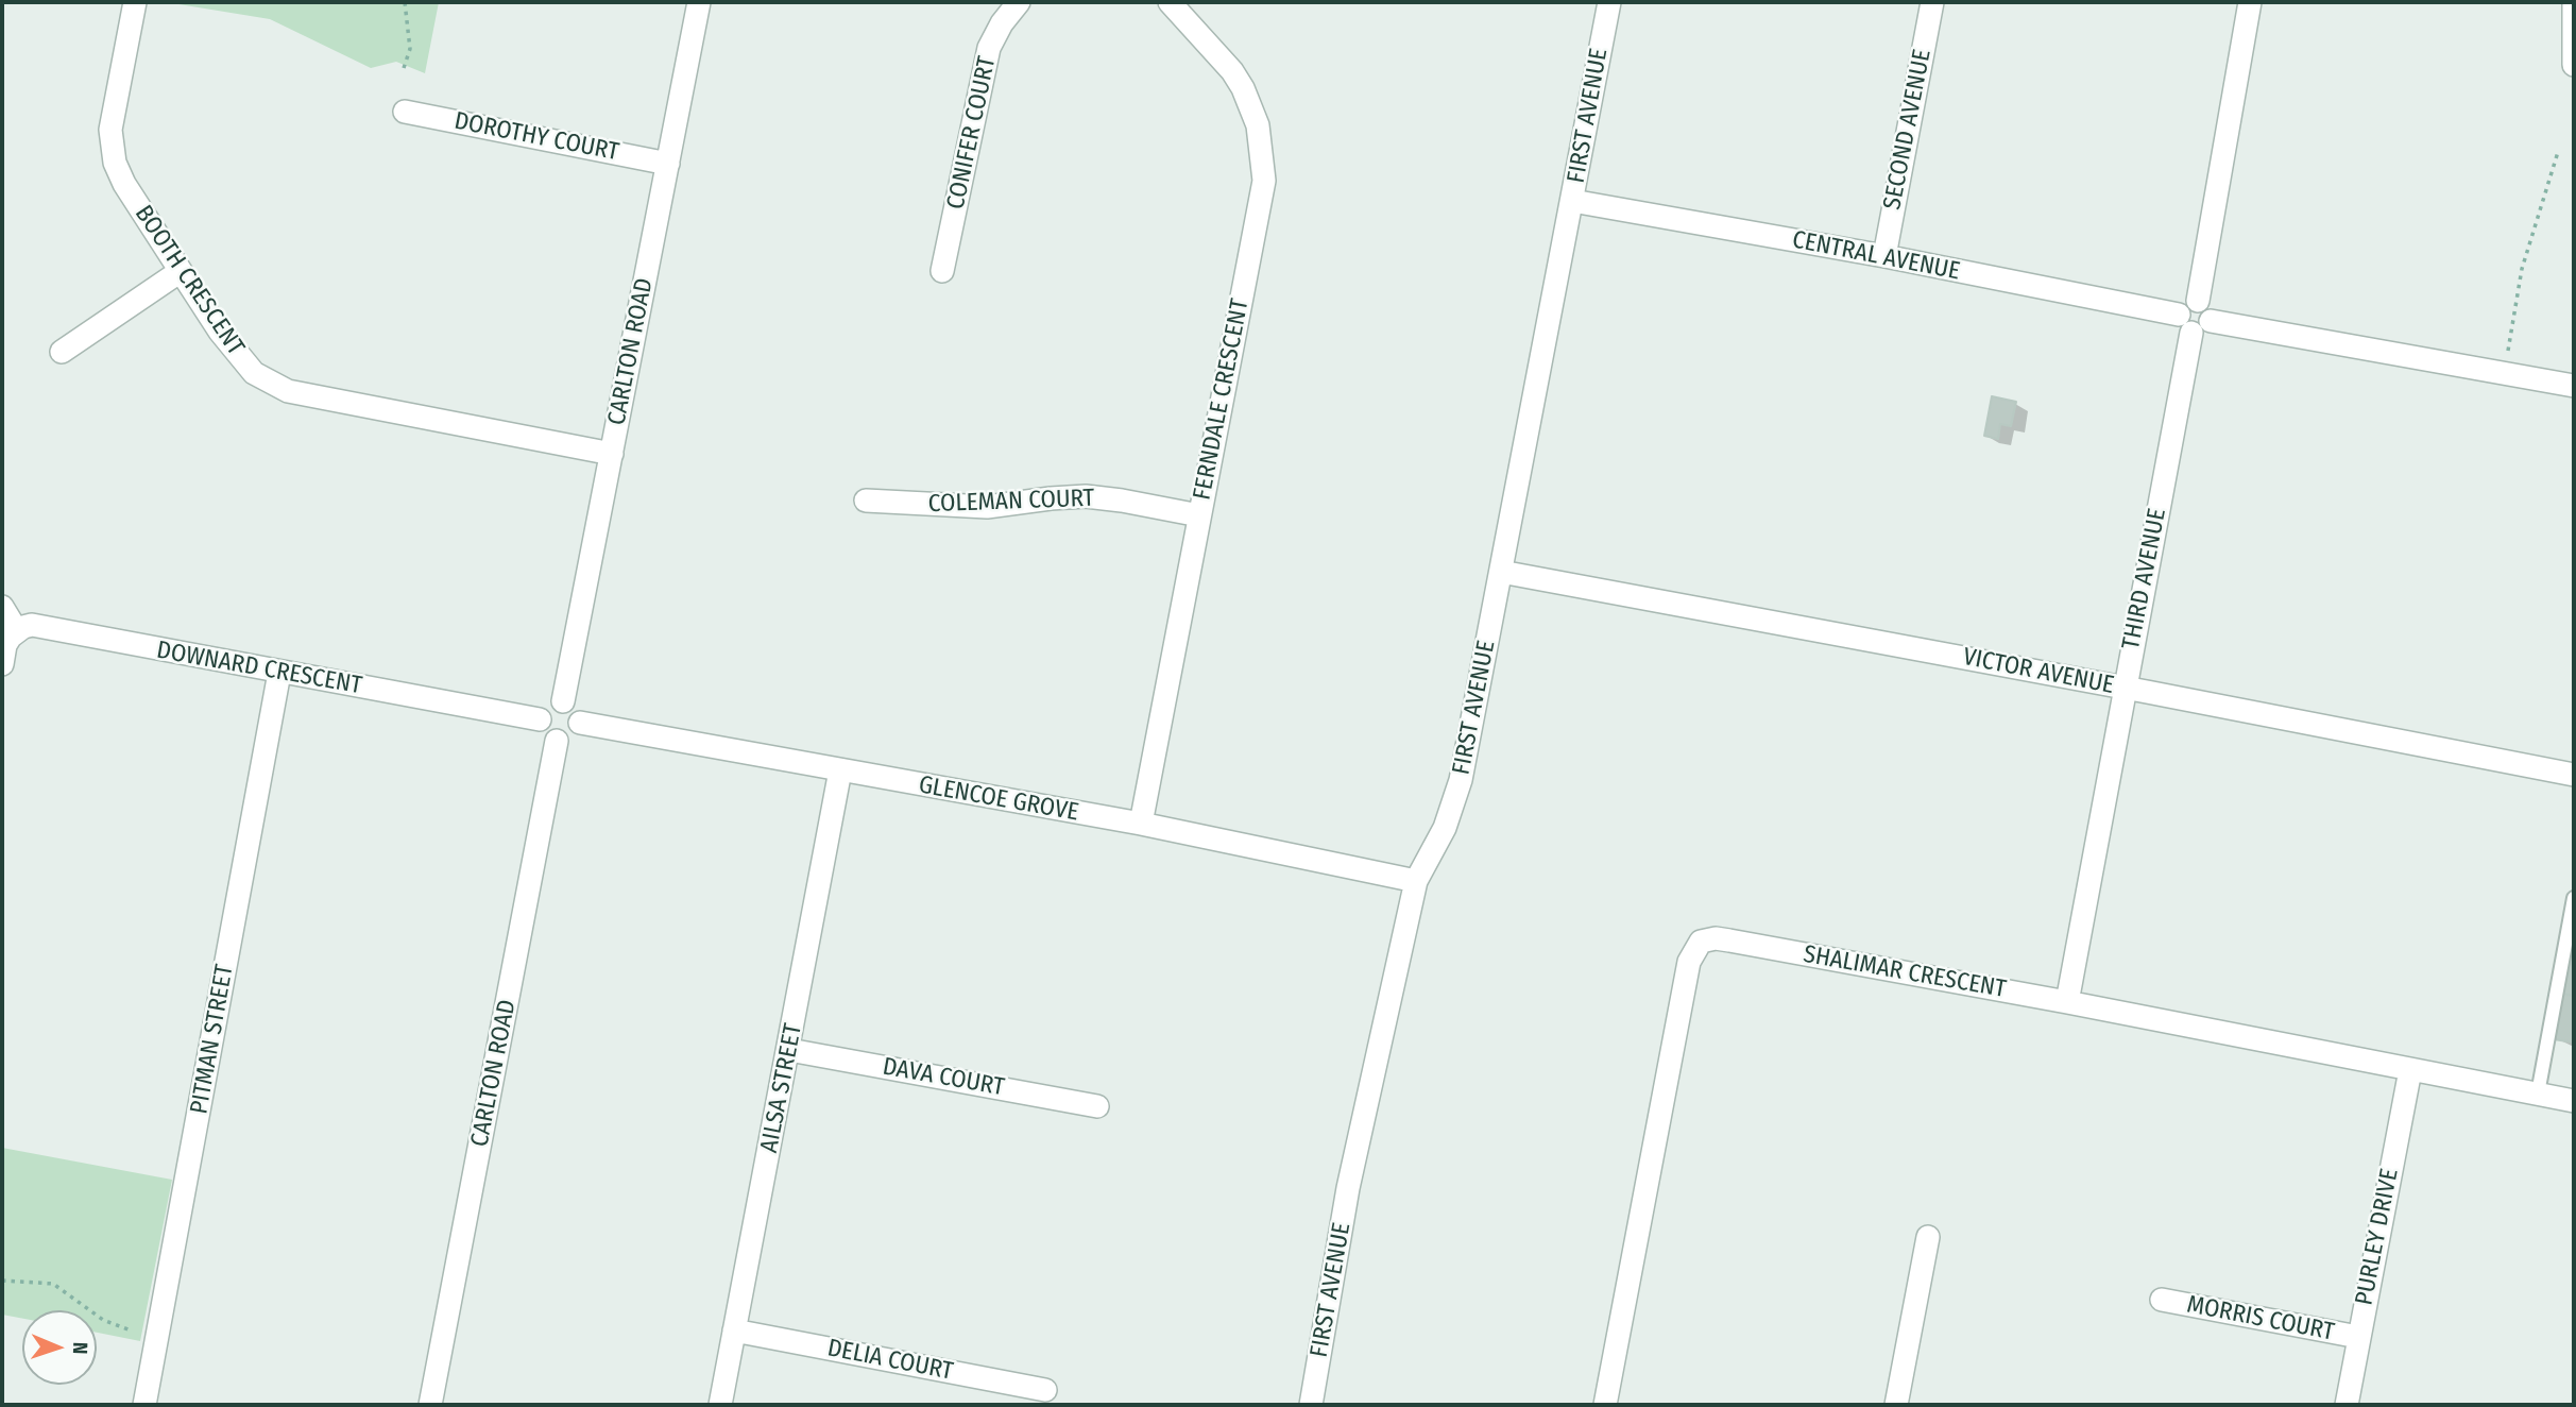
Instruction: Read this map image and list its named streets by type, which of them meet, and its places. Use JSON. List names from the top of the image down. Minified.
{"streets":{"street":["FIRST AVENUE","SECOND AVENUE","CONIFER COURT","DOROTHY COURT","CENTRAL AVENUE","BOOTH CRESCENT","CARLTON ROAD","FERNDALE CRESCENT","COLEMAN COURT","THIRD AVENUE","DOWNARD CRESCENT","VICTOR AVENUE","GLENCOE GROVE","SHALIMAR CRESCENT","PITMAN STREET","DAVA COURT","AILSA STREET","PURLEY DRIVE","MORRIS COURT","DELIA COURT"]},"crossings":[["FIRST AVENUE","CENTRAL AVENUE"],["FIRST AVENUE","VICTOR AVENUE"],["FIRST AVENUE","GLENCOE GROVE"],["SECOND AVENUE","CENTRAL AVENUE"],["DOROTHY COURT","CARLTON ROAD"],["CENTRAL AVENUE","THIRD AVENUE"],["BOOTH CRESCENT","CARLTON ROAD"],["CARLTON ROAD","DOWNARD CRESCENT"],["CARLTON ROAD","GLENCOE GROVE"],["FERNDALE CRESCENT","COLEMAN COURT"],["FERNDALE CRESCENT","GLENCOE GROVE"],["THIRD AVENUE","VICTOR AVENUE"],["THIRD AVENUE","SHALIMAR CRESCENT"],["DOWNARD CRESCENT","GLENCOE GROVE"],["DOWNARD CRESCENT","PITMAN STREET"],["GLENCOE GROVE","AILSA STREET"],["SHALIMAR CRESCENT","PURLEY DRIVE"],["DAVA COURT","AILSA STREET"],["AILSA STREET","DELIA COURT"],["PURLEY DRIVE","MORRIS COURT"]],"north":"right"}
